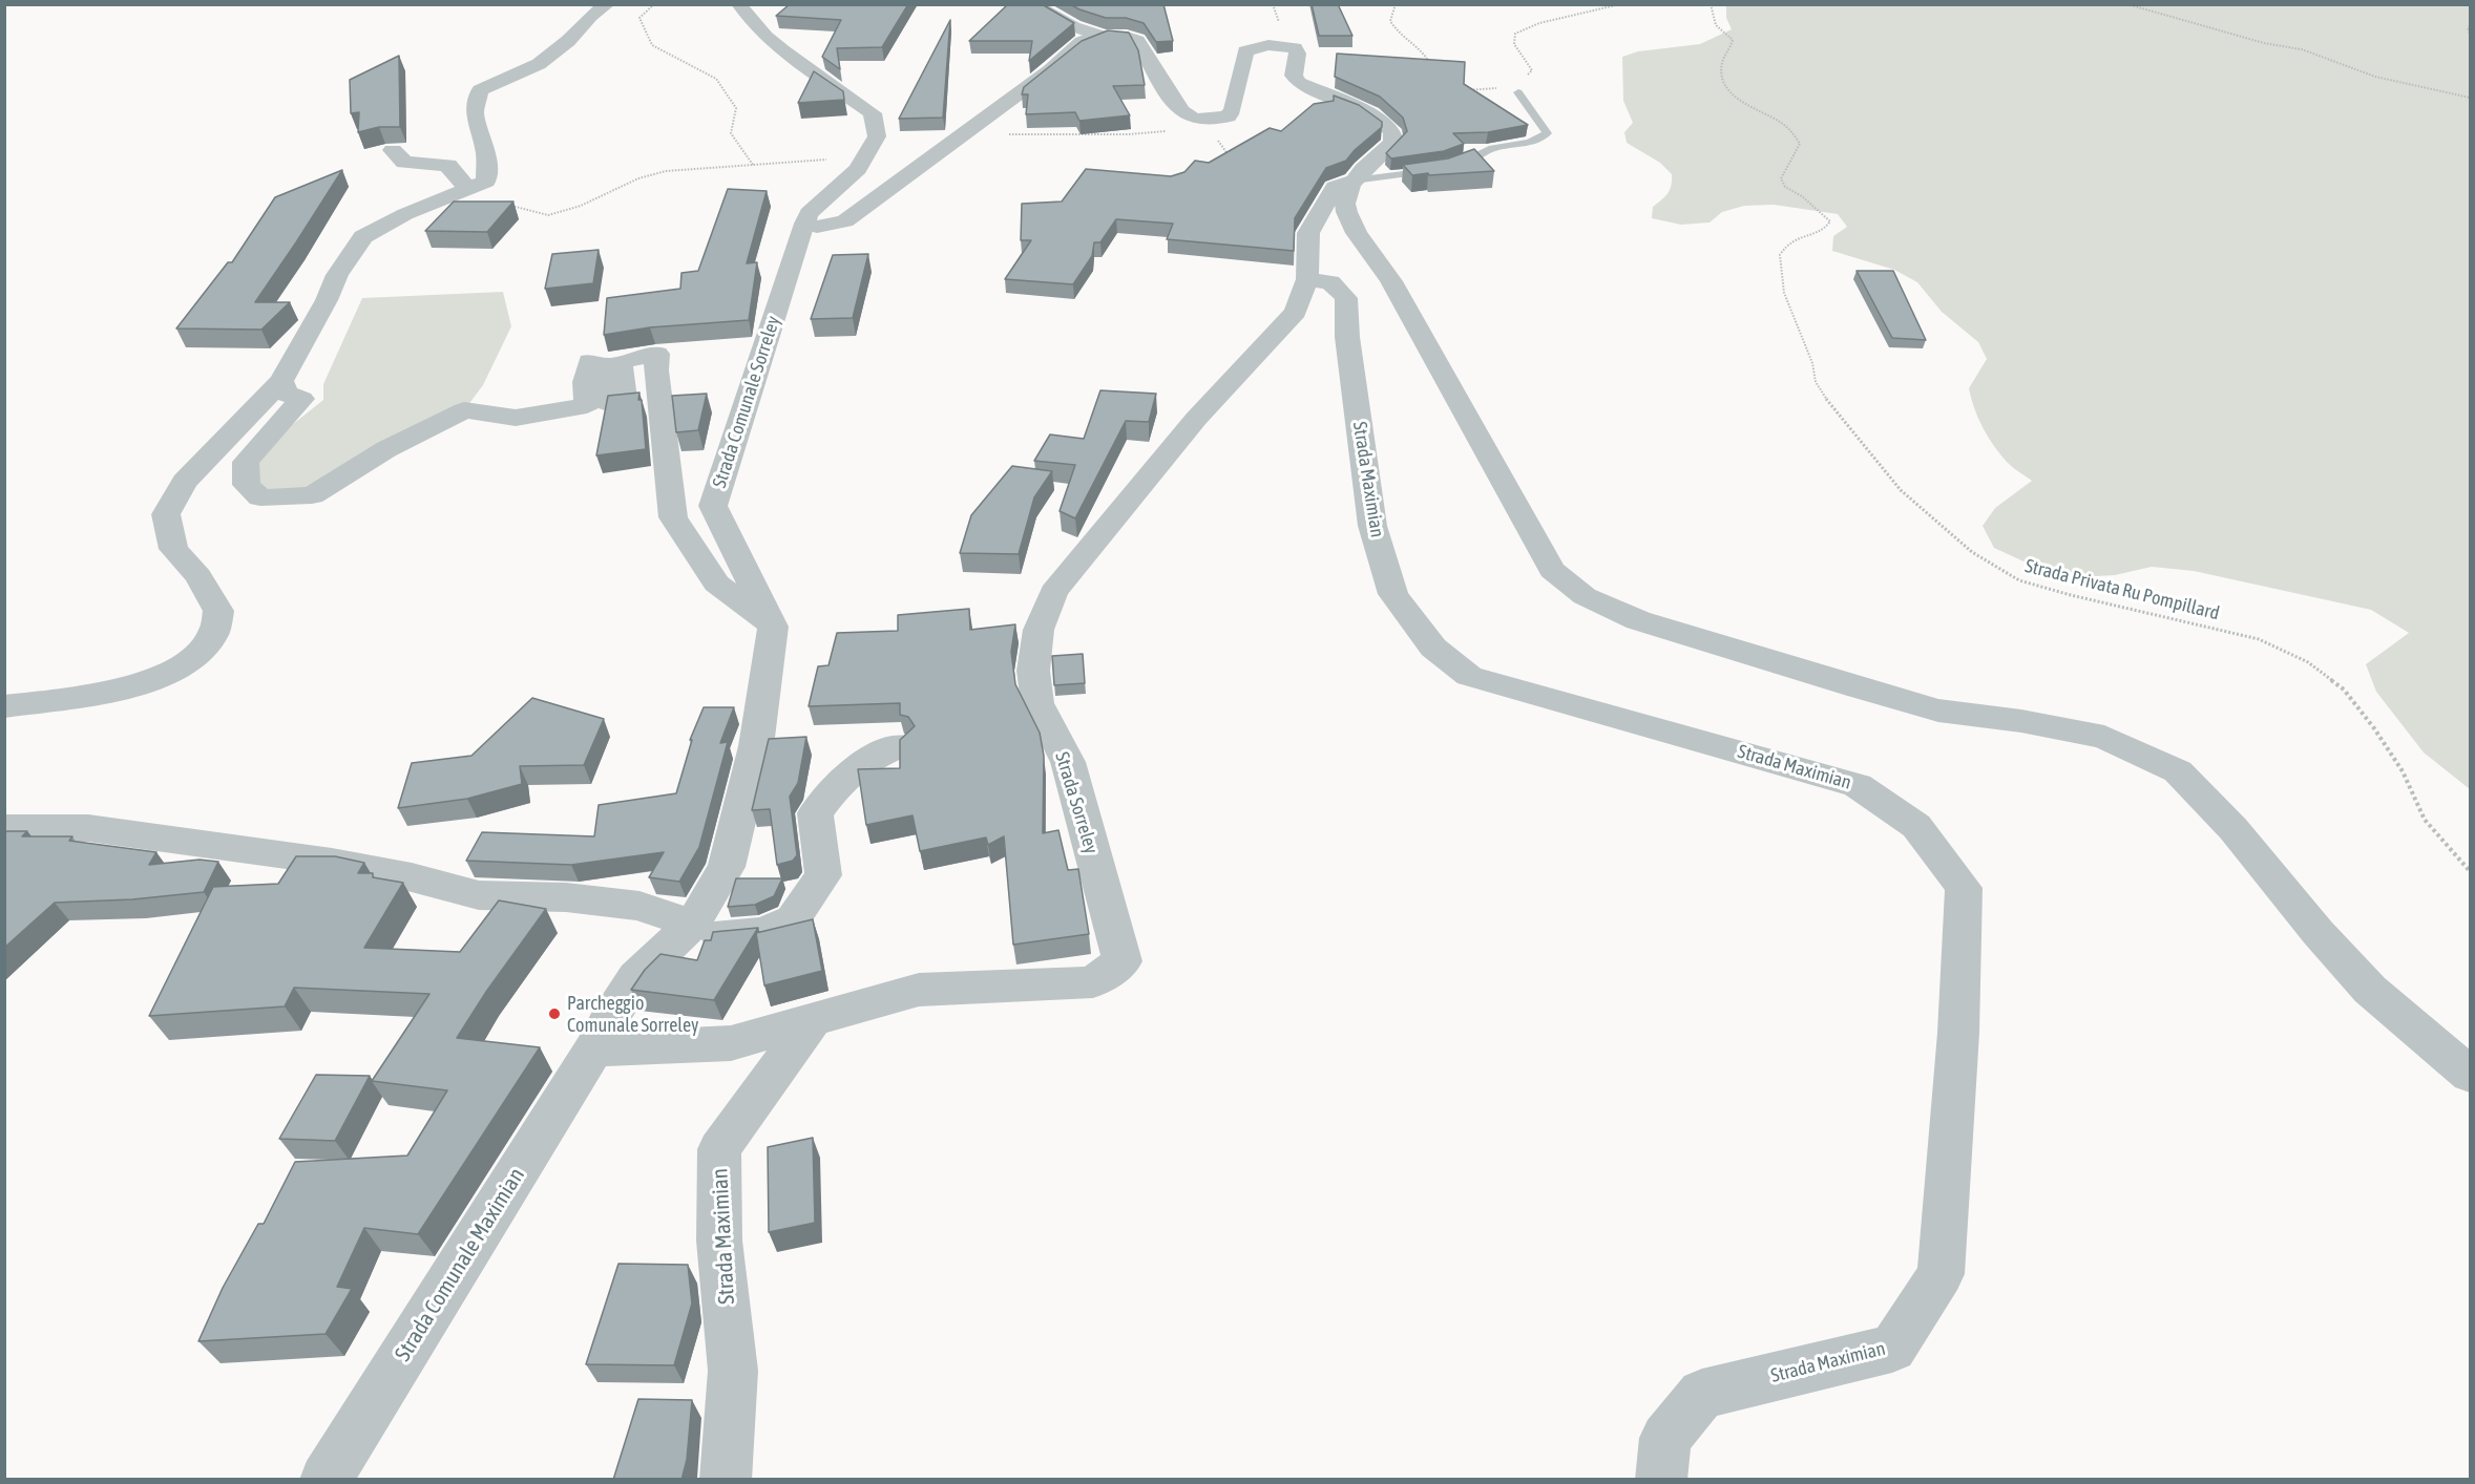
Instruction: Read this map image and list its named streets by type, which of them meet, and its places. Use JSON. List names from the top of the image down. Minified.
{"streets":{"street":["Strada Comunale Sorreley","Strada Maximian","Strada Sorreley","Strada Comunale Maximian"],"path":["Strada Privata Ru Pompillard"]},"crossings":[["Strada Maximian","Strada Sorreley"],["Strada Sorreley","Strada Comunale Maximian"]],"places":["Parcheggio Comunale Sorreley"]}
